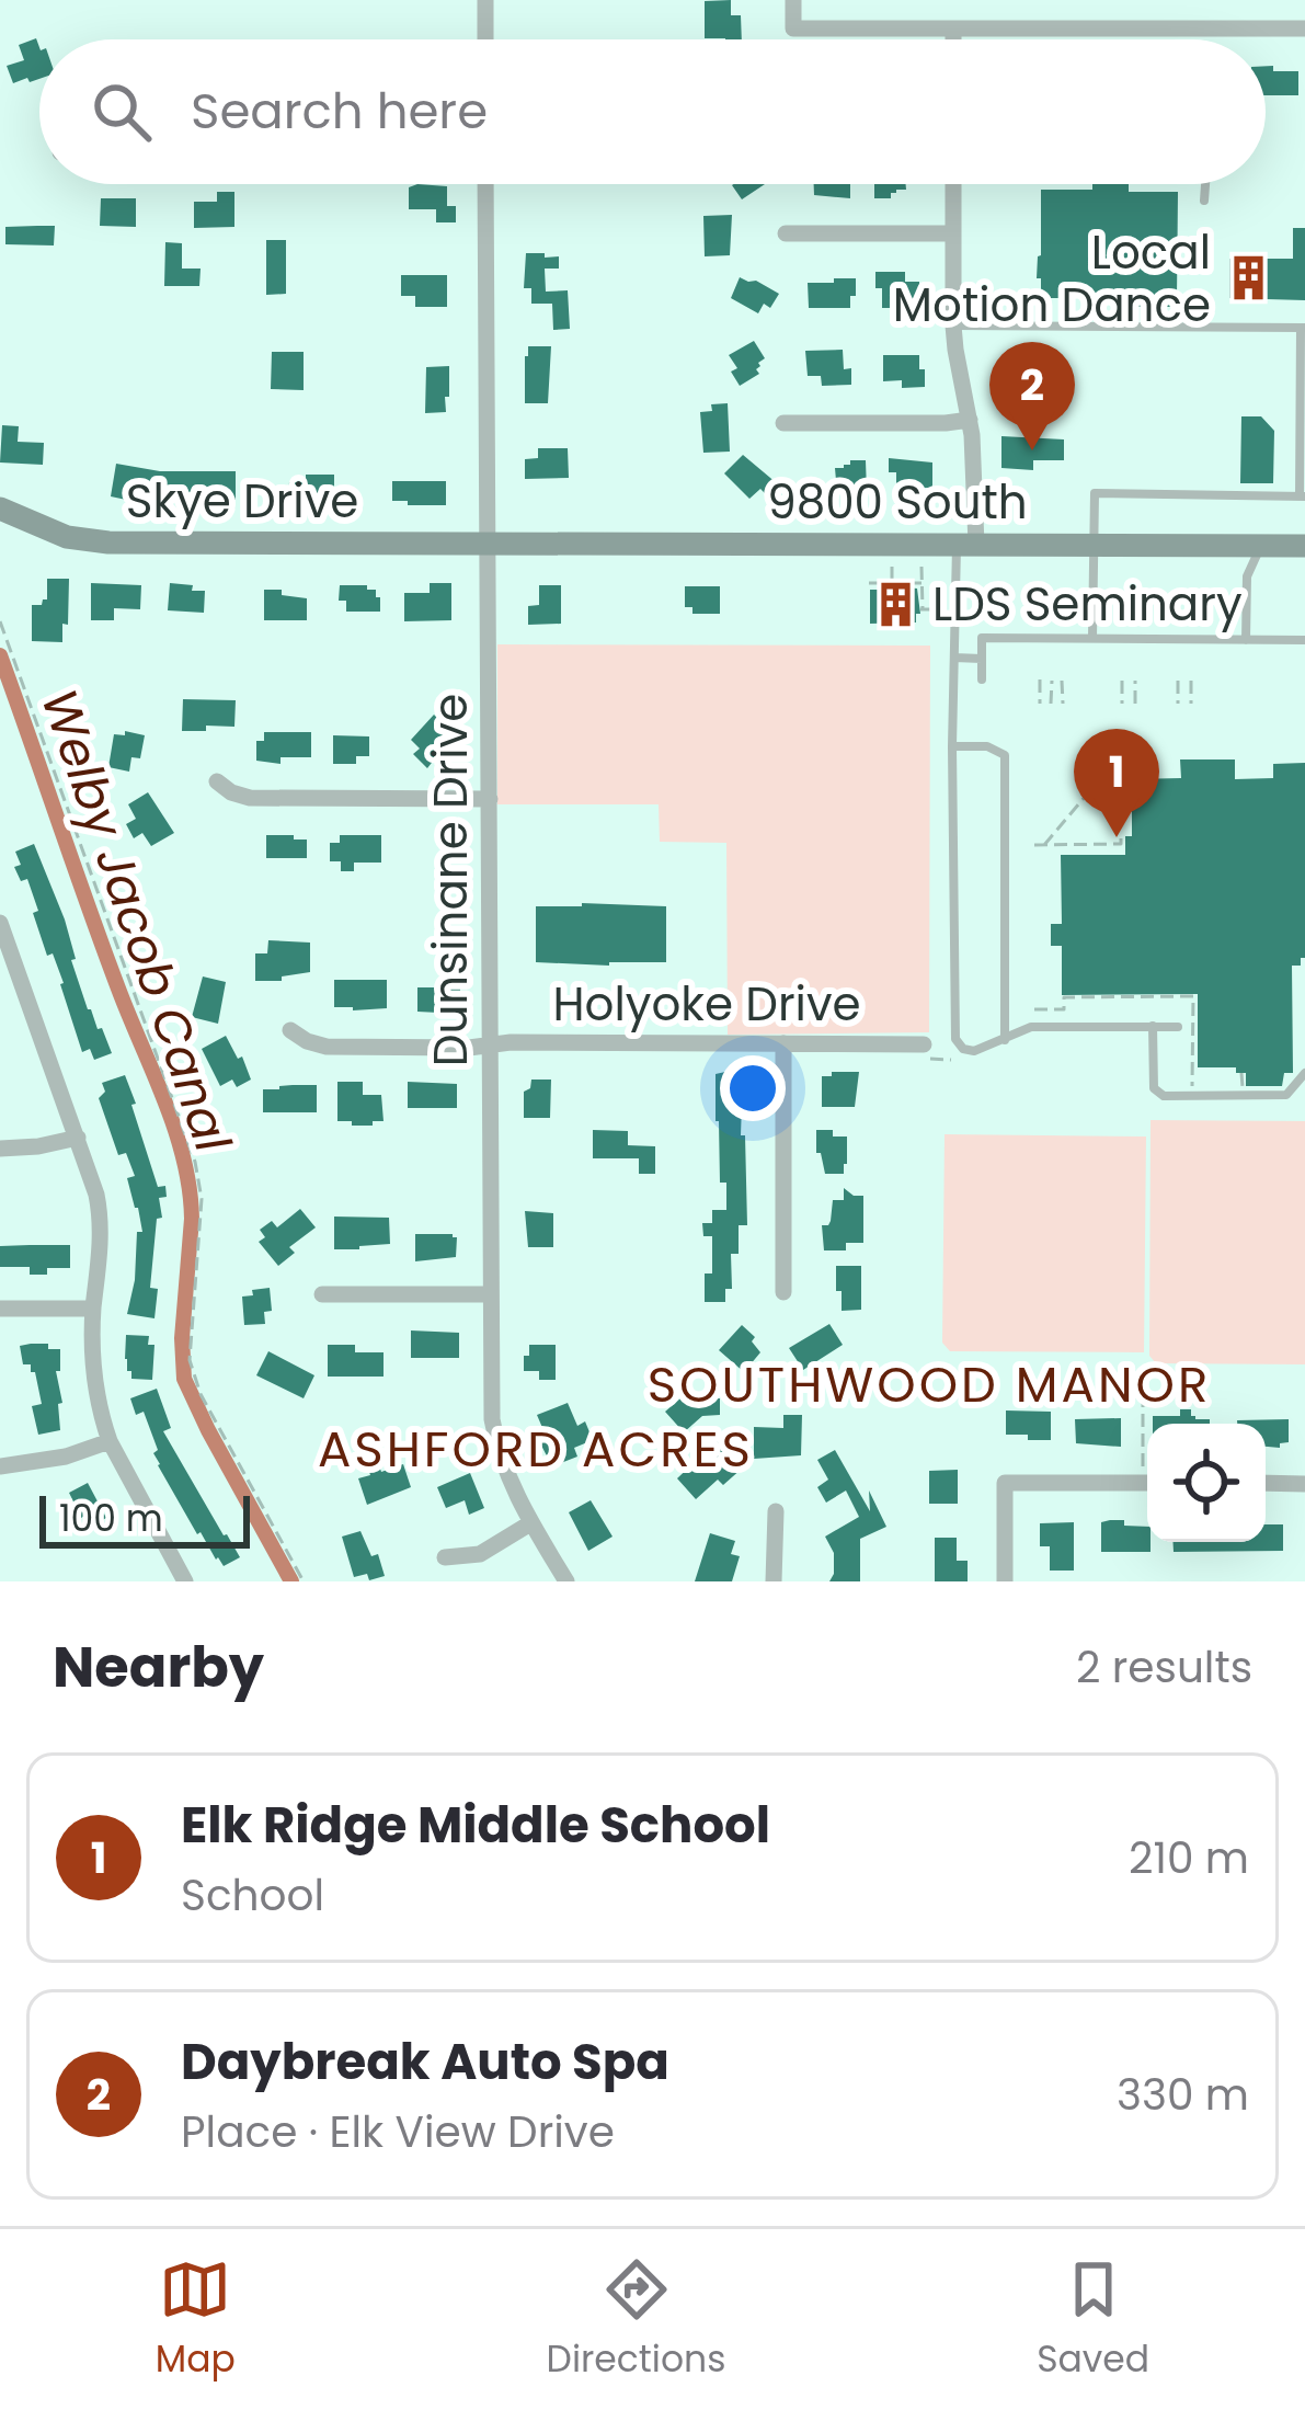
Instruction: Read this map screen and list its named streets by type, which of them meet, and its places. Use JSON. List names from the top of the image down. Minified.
{"streets":{"main road":["Skye Drive","9800 South"],"street":["Dunsinane Drive","Holyoke Drive"]},"crossings":[["Skye Drive","9800 South"],["Skye Drive","Dunsinane Drive"],["9800 South","Dunsinane Drive"],["Dunsinane Drive","Holyoke Drive"]],"districts":["SOUTHWOOD MANOR","ASHFORD ACRES"],"water":["Welby Jacob Canal"],"places":{"building":["Local Motion Dance","LDS Seminary"]},"scale_bar":"100 m","page":{"search":"Search here","pins":["2","1"],"scale":"100 m","heading":["Nearby","2 results"],"list":[{"mark":"1","name":"Elk Ridge Middle School","note":"School","value":"210 m"},{"mark":"2","name":"Daybreak Auto Spa","note":"Place · Elk View Drive","value":"330 m"}],"nav":["Map","Directions","Saved"]}}
